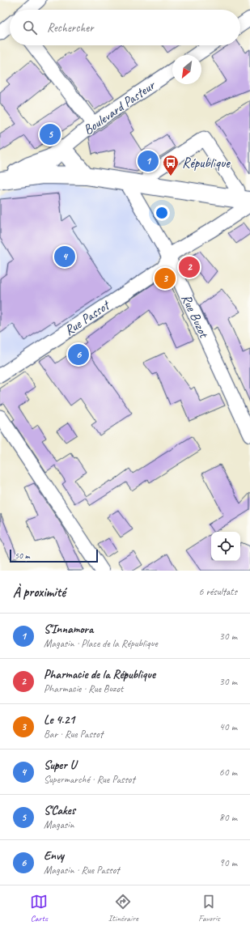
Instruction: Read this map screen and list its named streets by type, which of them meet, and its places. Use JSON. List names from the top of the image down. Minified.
{"streets":{"street":["Boulevard Pasteur","Rue Buzot","Rue Passot"]},"crossings":[["Rue Buzot","Rue Passot"]],"places":{"bus stop":["République"]},"scale_bar":"50 m","north":"bottom left","page":{"search":"Rechercher","pins":["5","1","4","2","3","6"],"scale":"50 m","heading":["À proximité","6 résultats"],"list":[{"mark":"1","name":"S'Innamora","note":"Magasin · Place de la République","value":"30 m"},{"mark":"2","name":"Pharmacie de la République","note":"Pharmacie · Rue Buzot","value":"30 m"},{"mark":"3","name":"Le 4.21","note":"Bar · Rue Passot","value":"40 m"},{"mark":"4","name":"Super U","note":"Supermarché · Rue Passot","value":"60 m"},{"mark":"5","name":"S'Cakes","note":"Magasin","value":"80 m"},{"mark":"6","name":"Envy","note":"Magasin · Rue Passot","value":"90 m"}],"nav":["Carte","Itinéraire","Favoris"]}}
